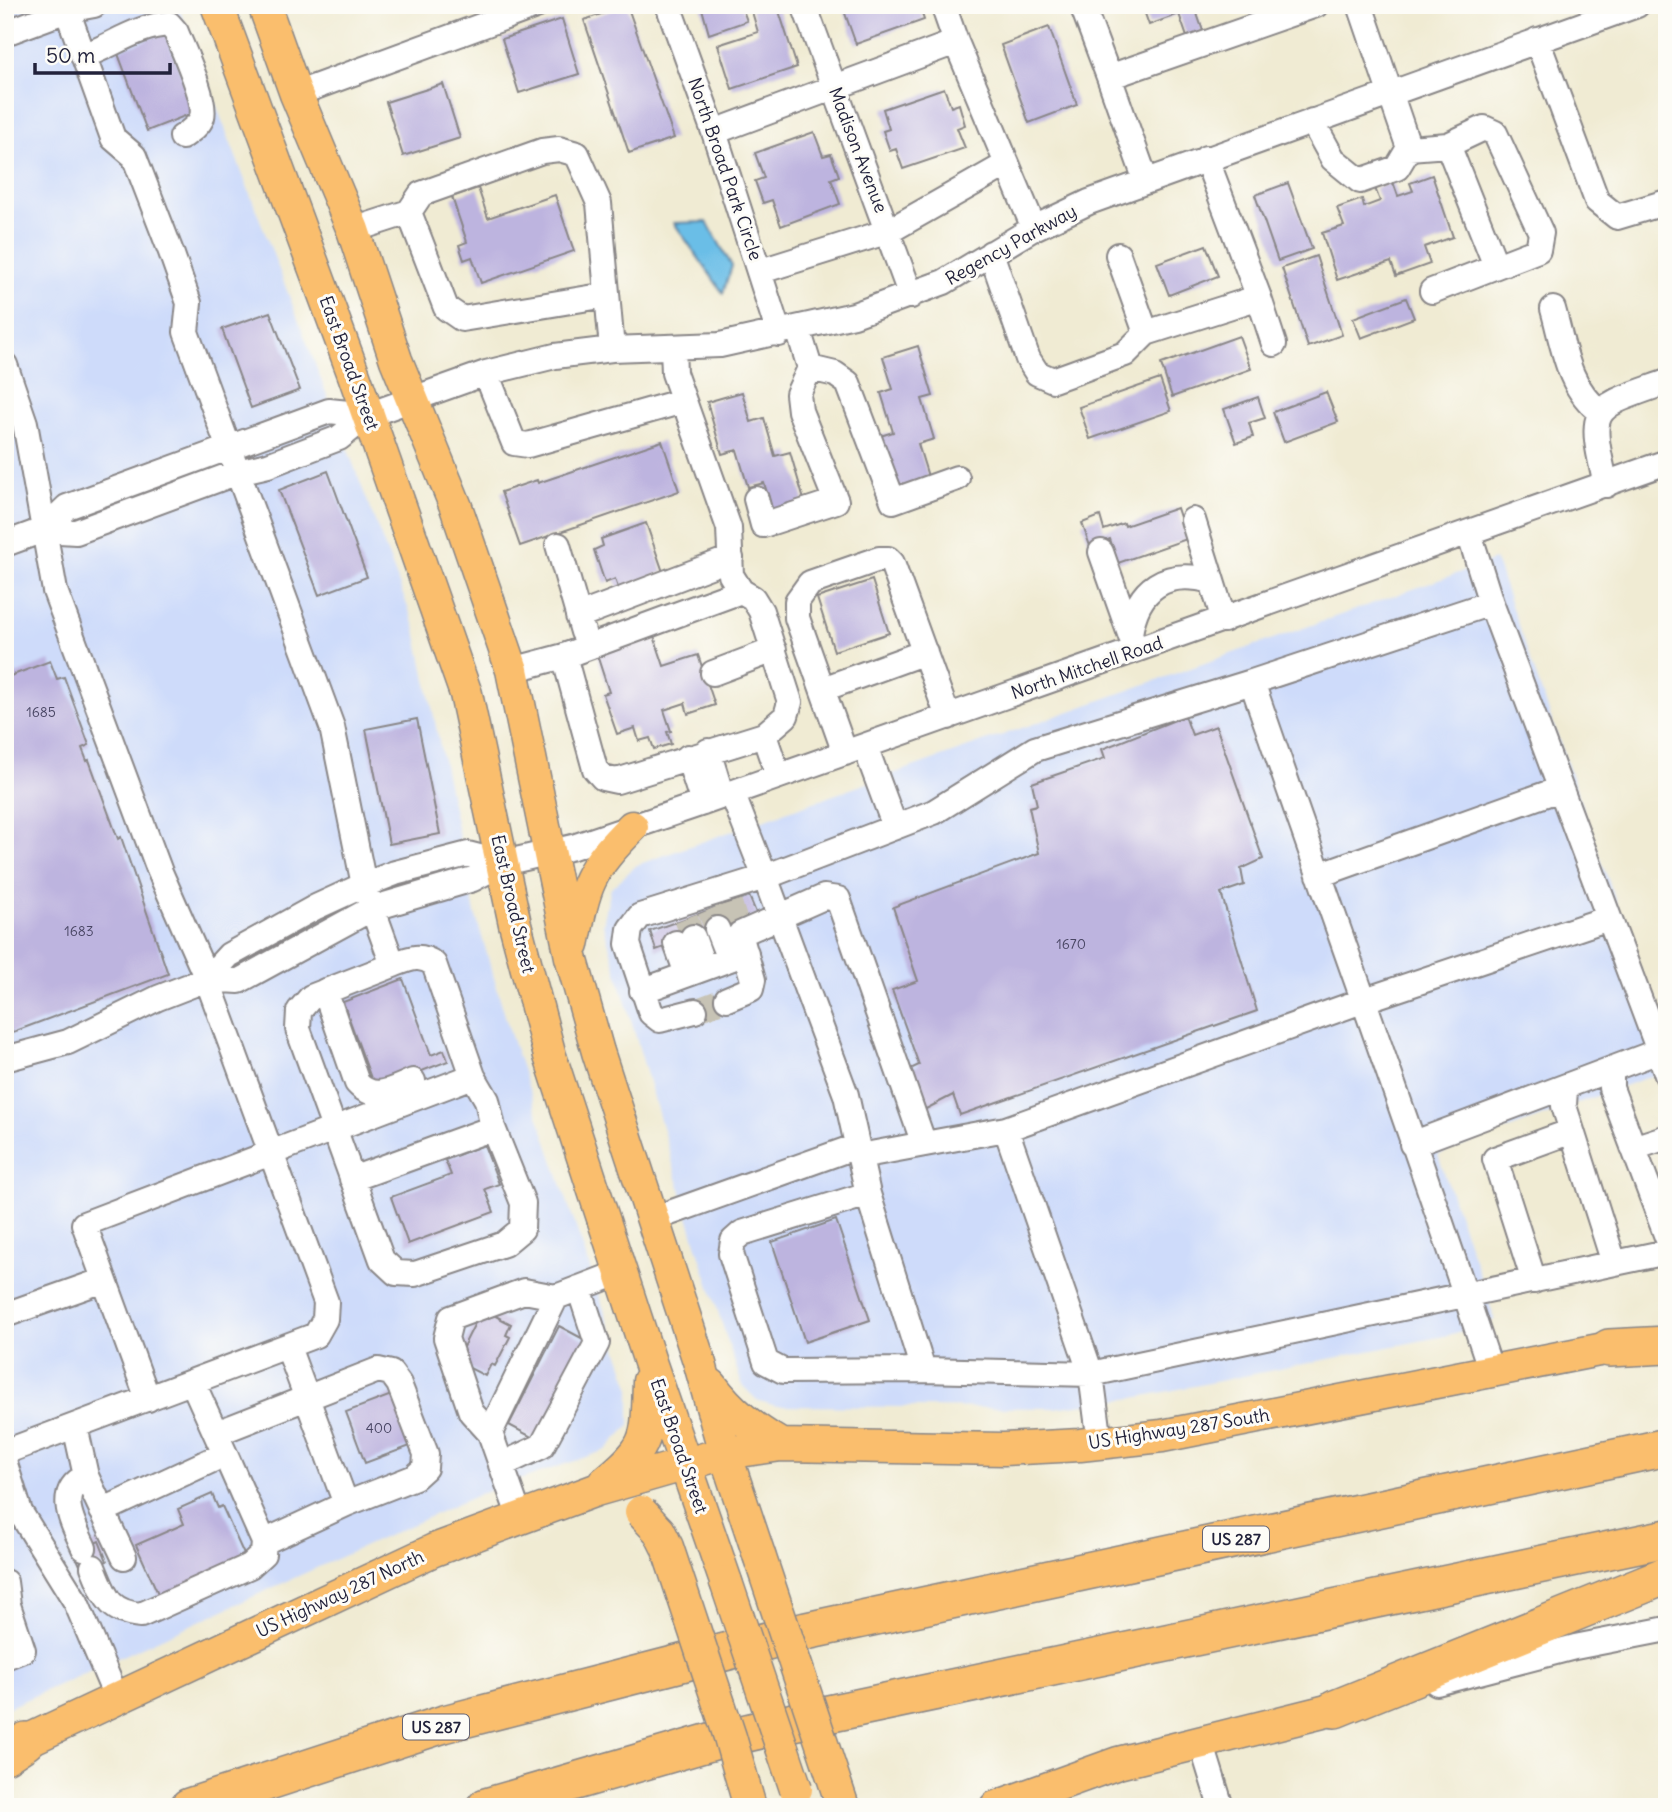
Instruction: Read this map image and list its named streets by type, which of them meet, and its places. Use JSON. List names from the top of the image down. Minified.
{"streets":{"highway":["US 287"],"main road":["East Broad Street","US Highway 287 South","US Highway 287 North"],"street":["Madison Avenue","North Broad Park Circle","Regency Parkway","North Mitchell Road"]},"crossings":[["Madison Avenue","Regency Parkway"],["North Broad Park Circle","Regency Parkway"],["Regency Parkway","East Broad Street"],["East Broad Street","North Mitchell Road"],["East Broad Street","US Highway 287 South"],["East Broad Street","US Highway 287 North"],["US Highway 287 South","US Highway 287 North"]],"house_numbers":["1685","1683","1670","400"],"scale_bar":"50 m"}
